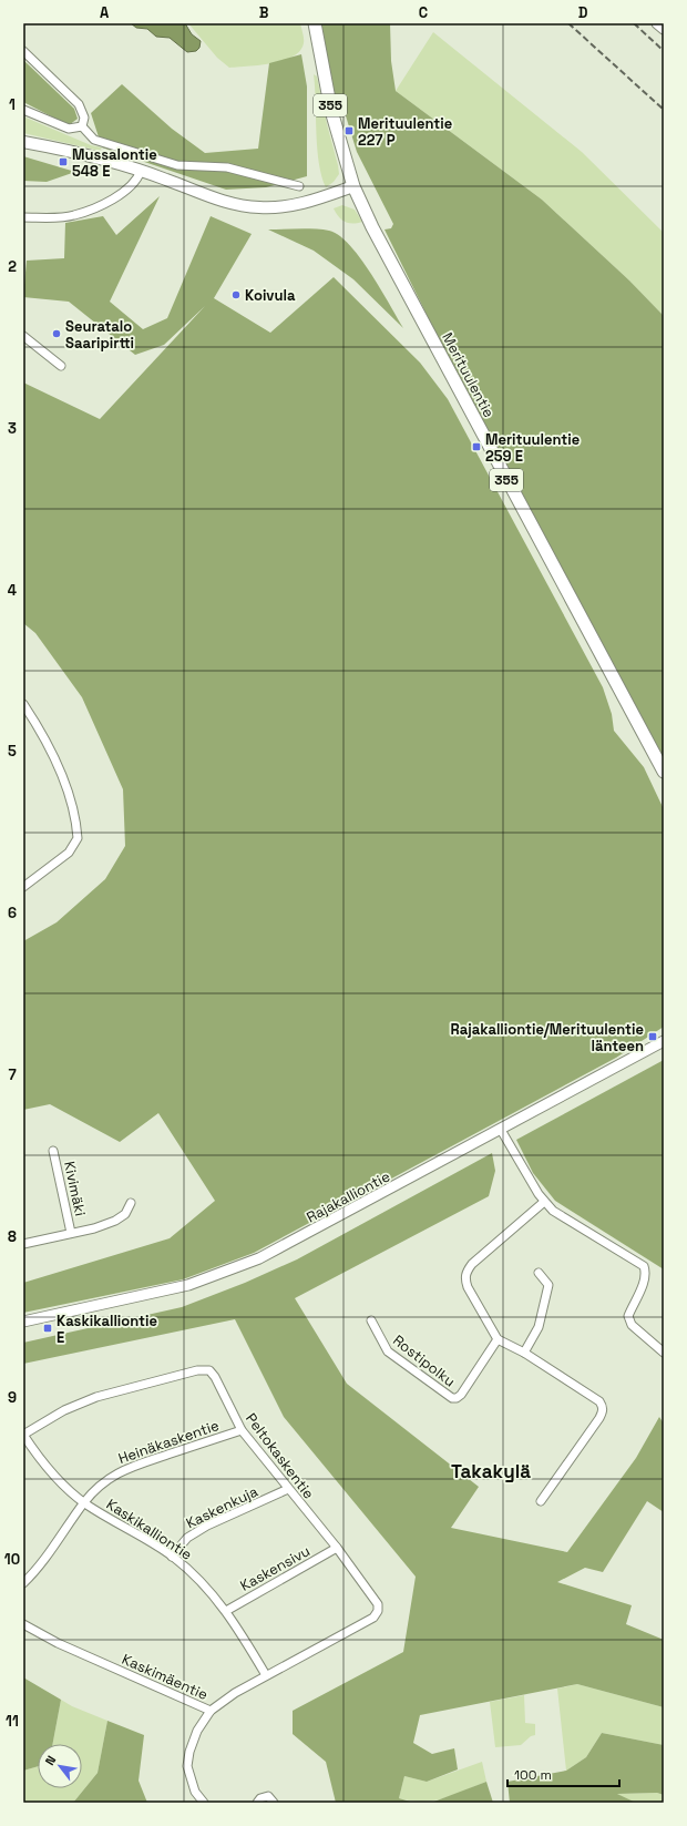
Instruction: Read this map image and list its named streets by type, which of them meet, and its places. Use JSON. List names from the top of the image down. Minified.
{"streets":{"main road":["355","Merituulentie"],"street":["Kivimäki","Rajakalliontie","Rostipolku","Heinäkaskentie","Peltokaskentie","Kaskenkuja","Kaskikalliontie","Kaskensivu","Kaskimäentie"]},"crossings":[["Heinäkaskentie","Peltokaskentie"],["Heinäkaskentie","Kaskikalliontie"],["Peltokaskentie","Kaskenkuja"],["Peltokaskentie","Kaskikalliontie"],["Peltokaskentie","Kaskensivu"],["Peltokaskentie","Kaskimäentie"],["Kaskenkuja","Kaskikalliontie"],["Kaskikalliontie","Kaskensivu"],["Kaskikalliontie","Kaskimäentie"]],"districts":["Takakylä"],"places":{"transit":["Merituulentie 227 P","Mussalontie 548 E","Merituulentie 259 E","Rajakalliontie/Merituulentie länteen","Kaskikalliontie E"],"other":["Koivula","Seuratalo Saaripirtti"]},"scale_bar":"100 m","north":"top left","grid":{"columns":["A","B","C","D"],"rows":["1","2","3","4","5","6","7","8","9","10","11"]}}
